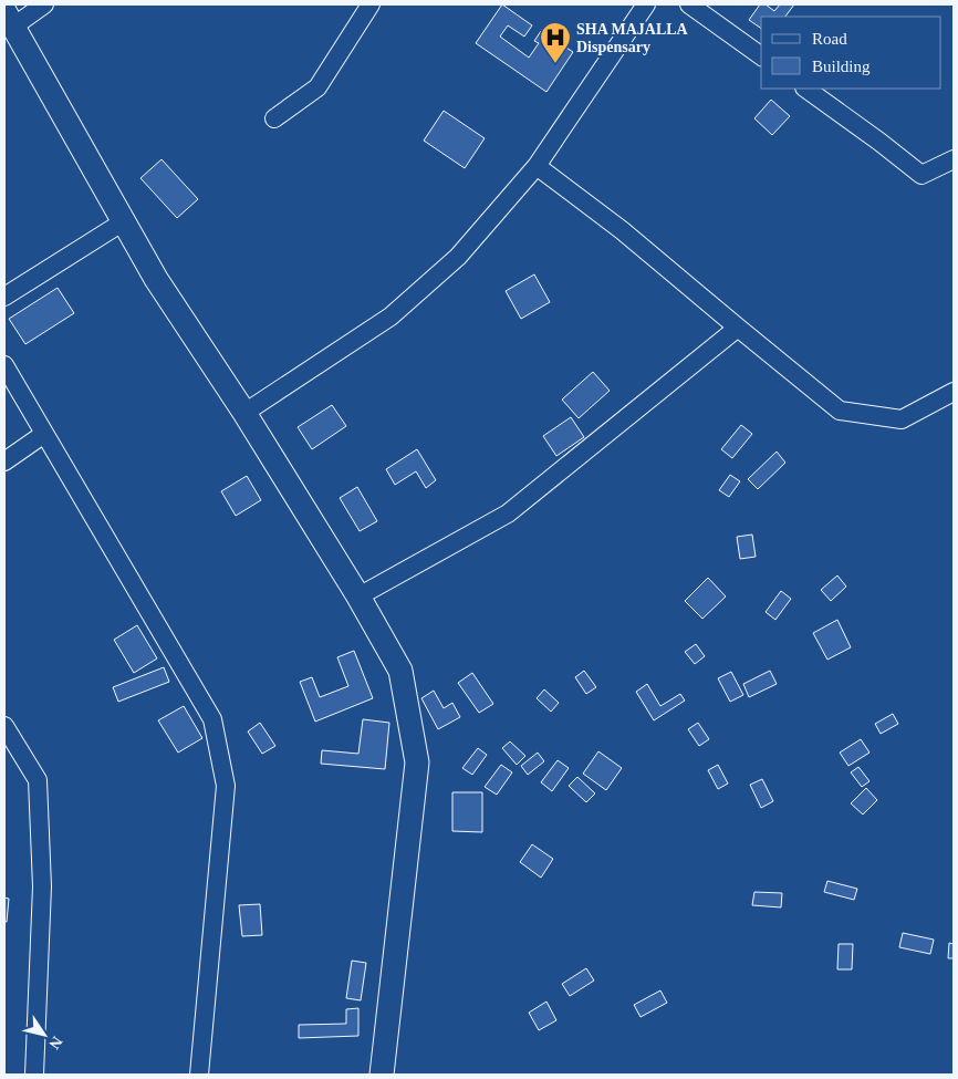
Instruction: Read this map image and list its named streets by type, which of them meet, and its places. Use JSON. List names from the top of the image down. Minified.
{"places":{"hospital":["SHA MAJALLA Dispensary"]},"legend":["Road","Building"],"north":"bottom right"}
